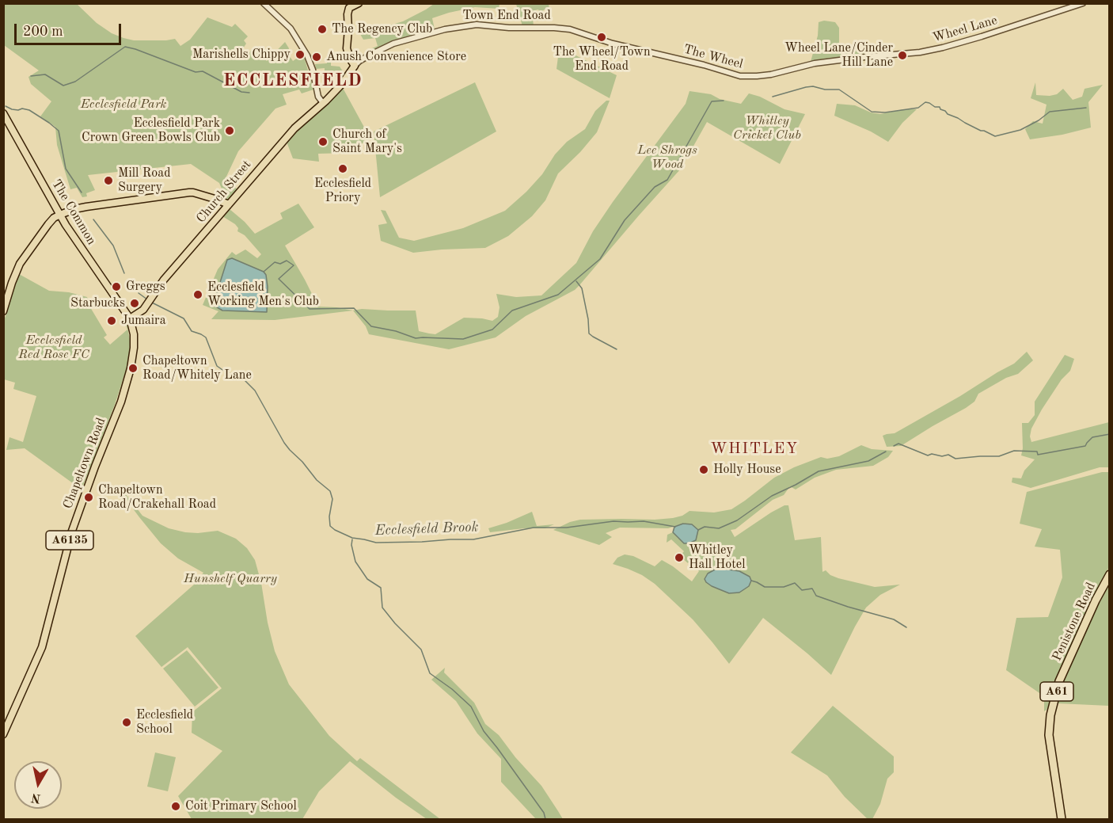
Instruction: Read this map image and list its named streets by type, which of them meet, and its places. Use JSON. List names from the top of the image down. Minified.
{"streets":{"highway":["Penistone Road","A61"],"main road":["Town End Road","Church Street","The Common","Chapeltown Road","A6135"],"street":["Wheel Lane","The Wheel"]},"crossings":[["Town End Road","The Wheel"],["Town End Road","Church Street"],["Wheel Lane","The Wheel"],["Church Street","The Common"],["Church Street","Chapeltown Road"],["The Common","Chapeltown Road"]],"districts":["ECCLESFIELD","WHITLEY"],"water":["Ecclesfield Brook"],"parks":["Ecclesfield Park","Whitley Cricket Club","Lee Shrogs Wood","Ecclesfield Red Rose FC","Hunshelf Quarry"],"places":["The Regency Club","The Wheel/Town End Road","Marishells Chippy","Wheel Lane/Cinder Hill Lane","Anush Convenience Store","Ecclesfield Park Crown Green Bowls Club","Church of Saint Mary's","Ecclesfield Priory","Mill Road Surgery","Greggs","Ecclesfield Working Men's Club","Starbucks","Jumaira","Chapeltown Road/Whitely Lane","Holly House","Chapeltown Road/Crakehall Road","Whitley Hall Hotel","Ecclesfield School","Coit Primary School"],"scale_bar":"200 m","north":"bottom"}
